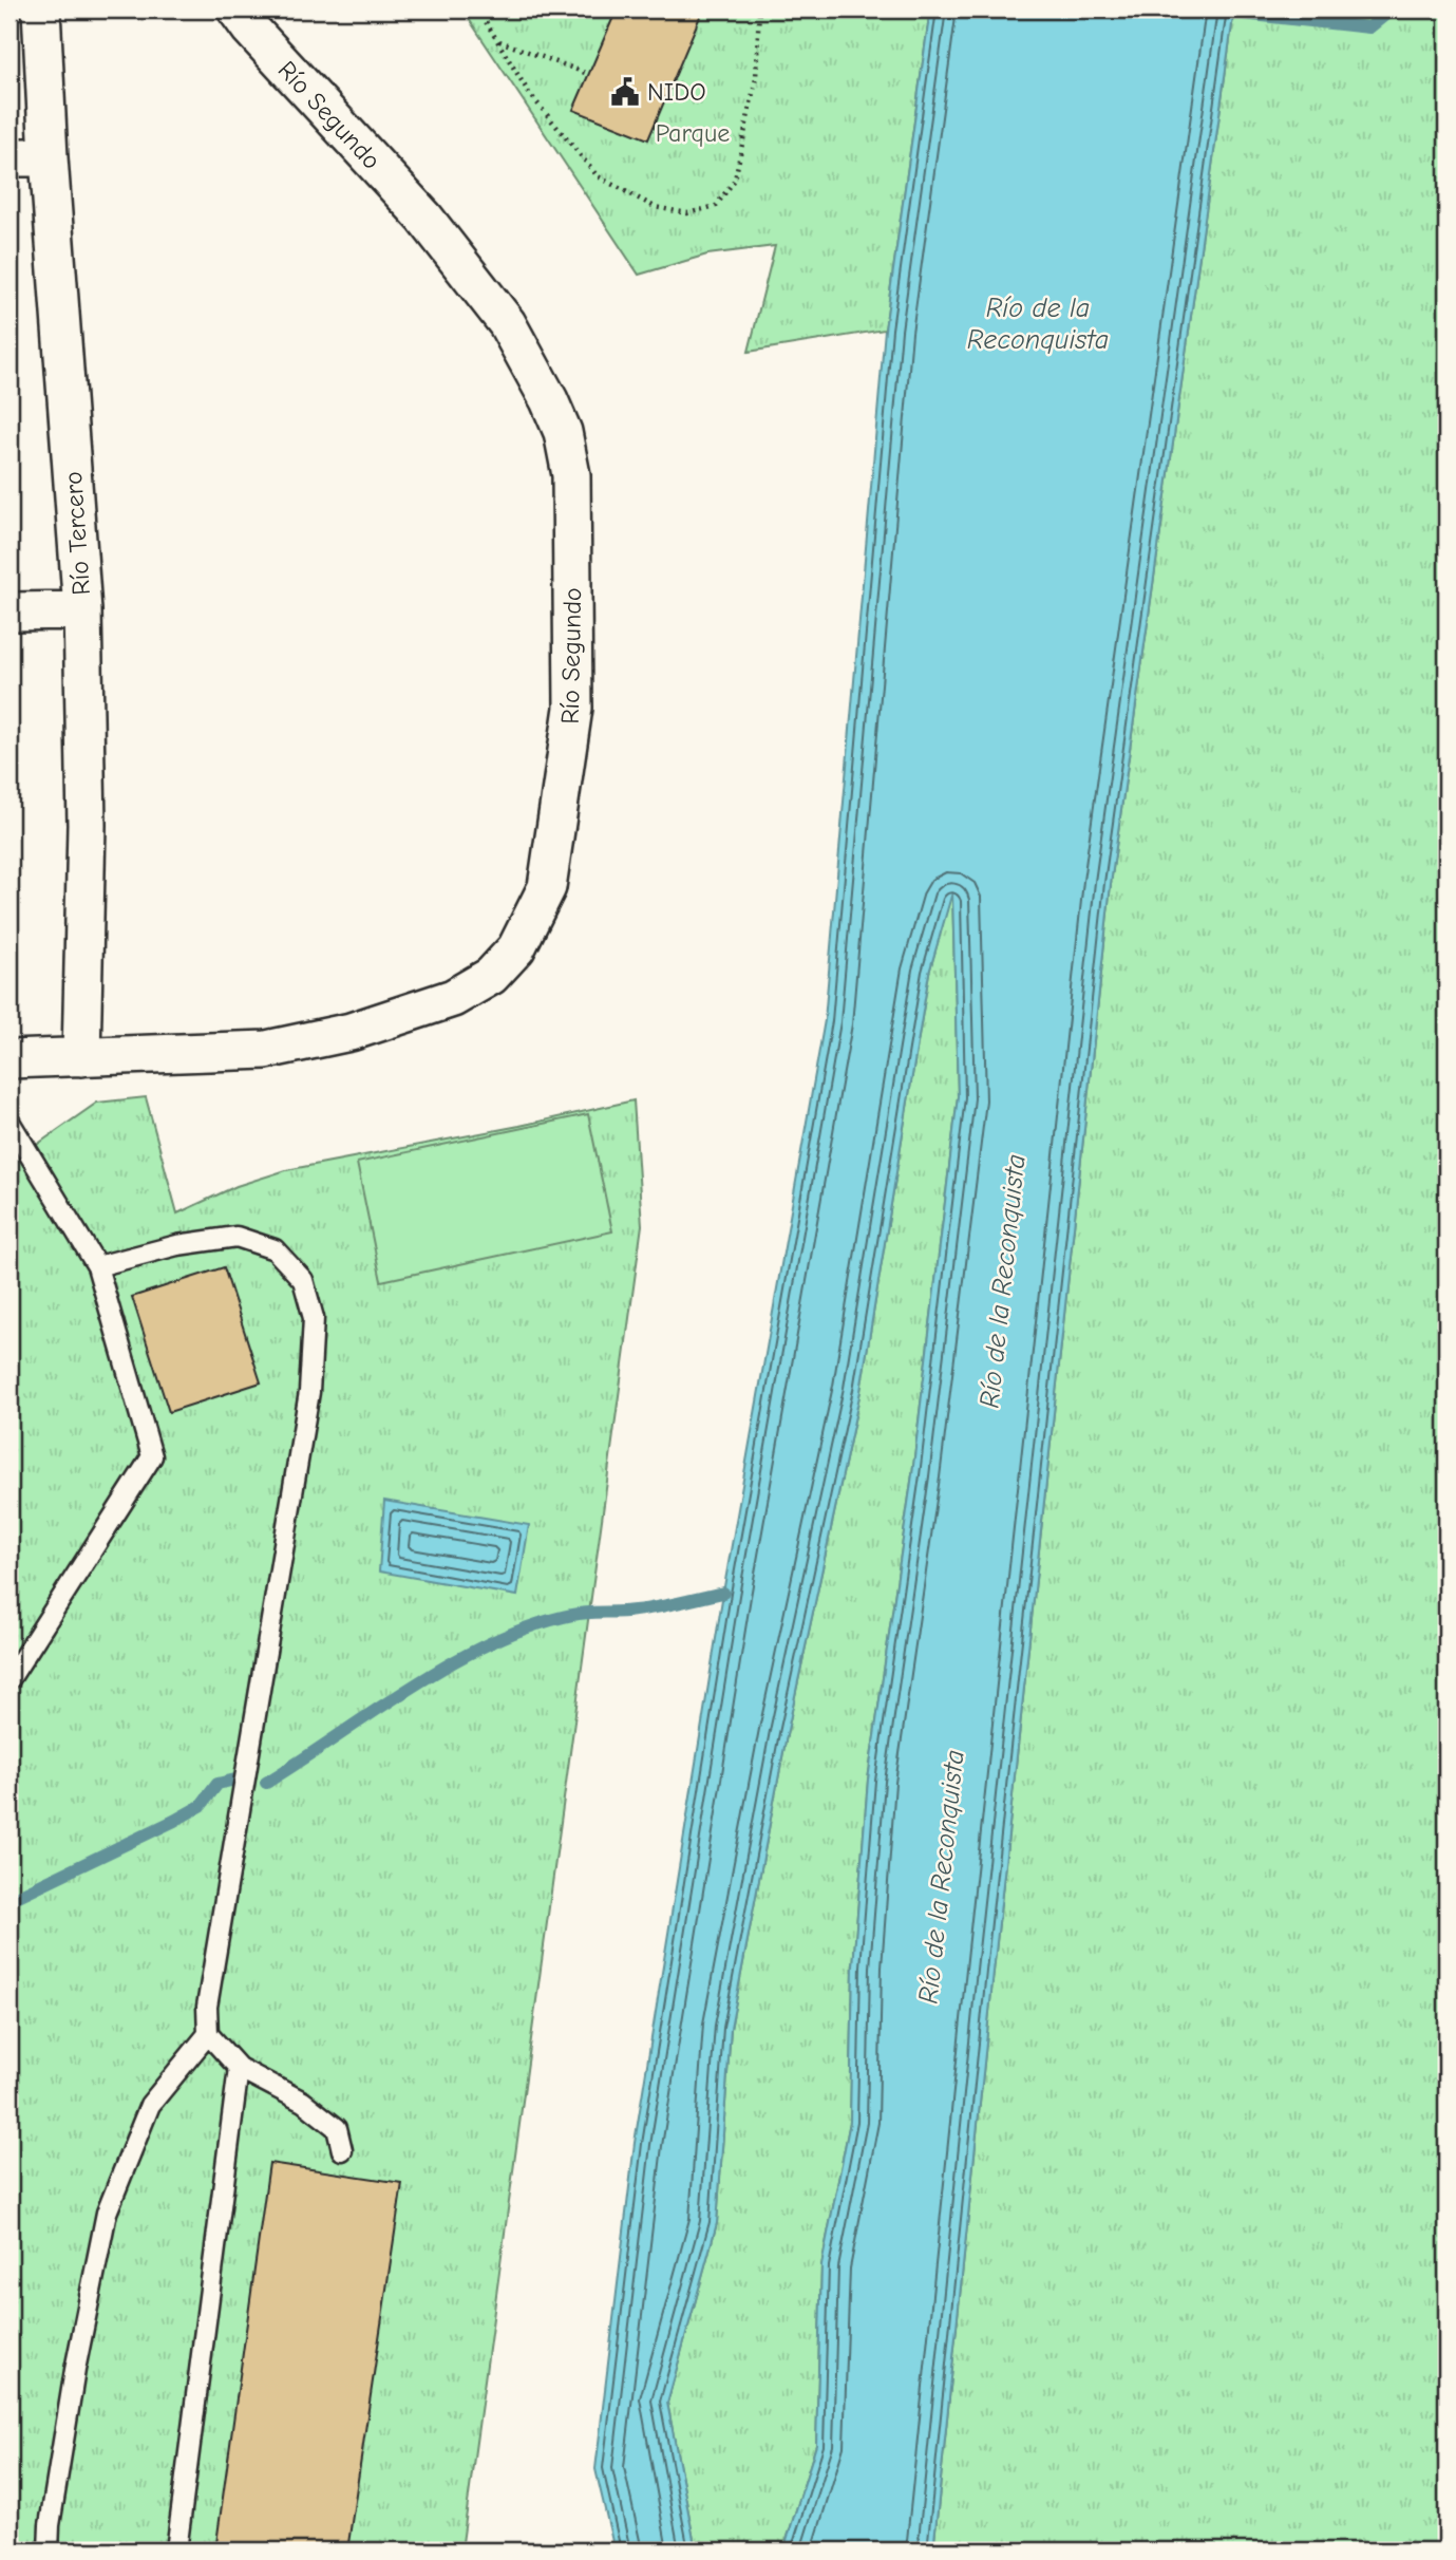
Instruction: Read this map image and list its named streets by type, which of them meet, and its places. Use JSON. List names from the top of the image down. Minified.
{"streets":{"street":["Río Segundo","Río Tercero"]},"crossings":[["Río Segundo","Río Tercero"]],"water":["Río de la Reconquista"],"parks":["Parque"],"places":{"public building":["NIDO"]}}
